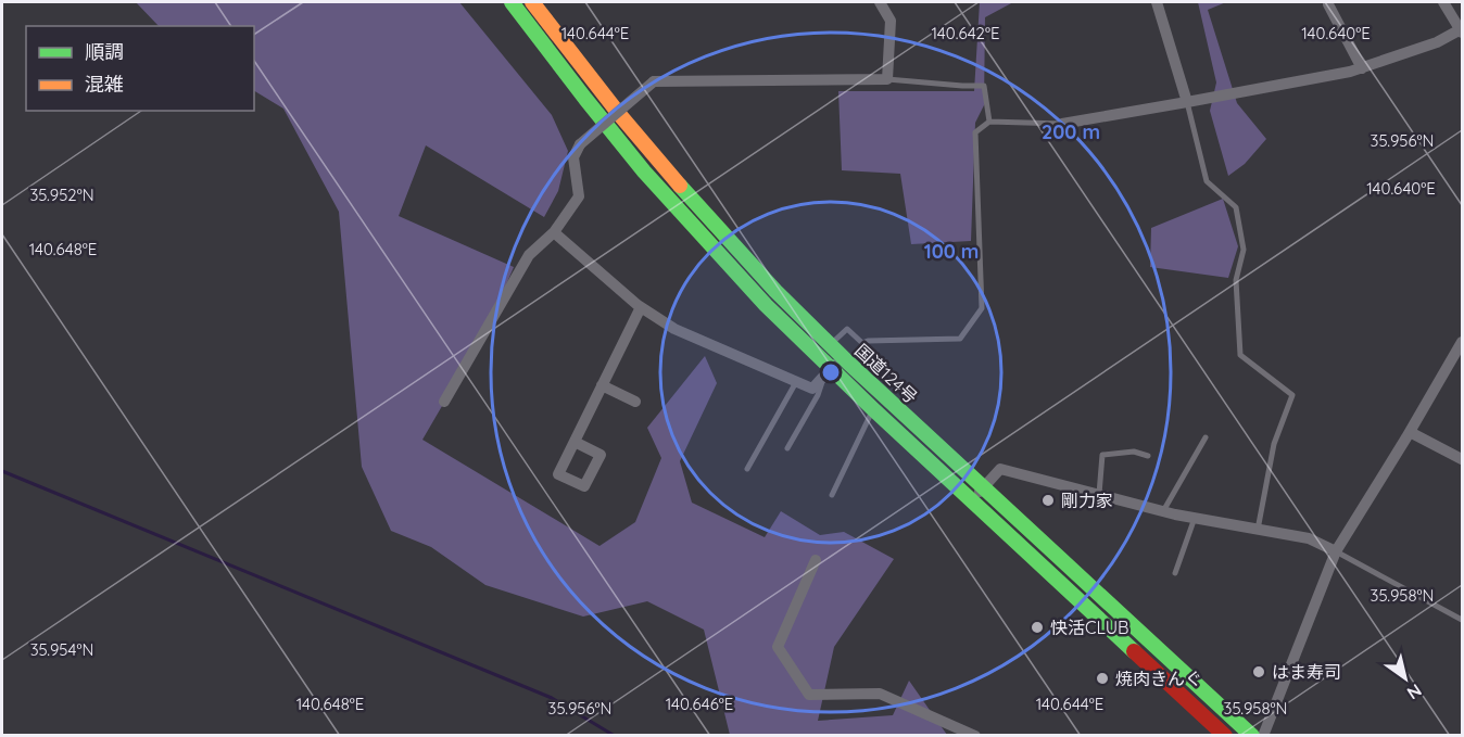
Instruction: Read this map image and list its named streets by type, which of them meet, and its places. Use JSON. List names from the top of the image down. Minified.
{"streets":{"highway":["国道124号"]},"places":["剛力家","快活CLUB","はま寿司","焼肉きんぐ"],"legend":["順調","混雑"],"north":"bottom right","coordinates":["140.644°E","140.642°E","140.640°E","35.956°N","35.952°N","140.648°E","35.958°N","35.954°N","140.646°E"],"rings":["200 m","100 m"]}
